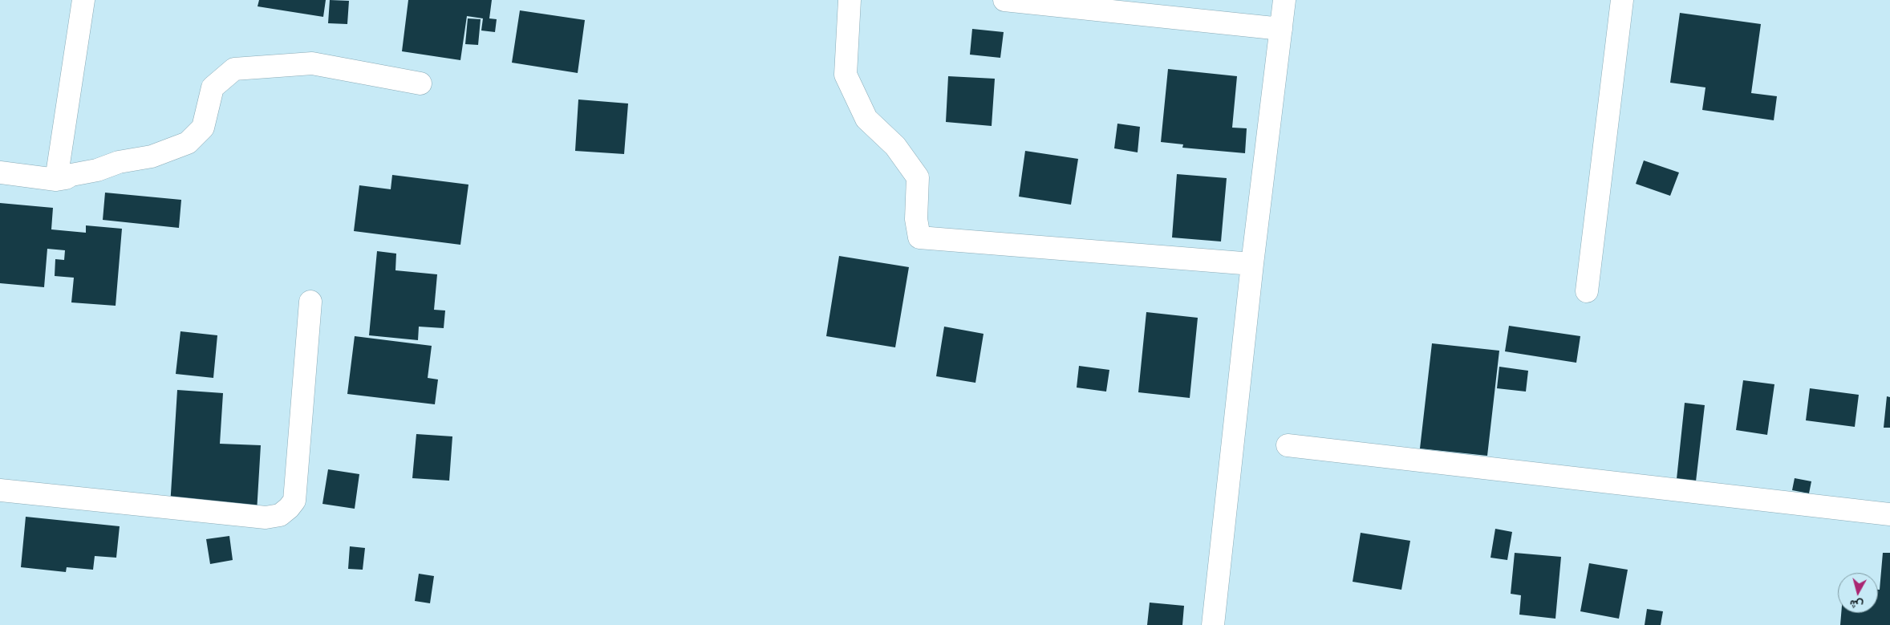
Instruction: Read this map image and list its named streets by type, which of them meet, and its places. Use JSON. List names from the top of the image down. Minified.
{"north":"bottom"}
